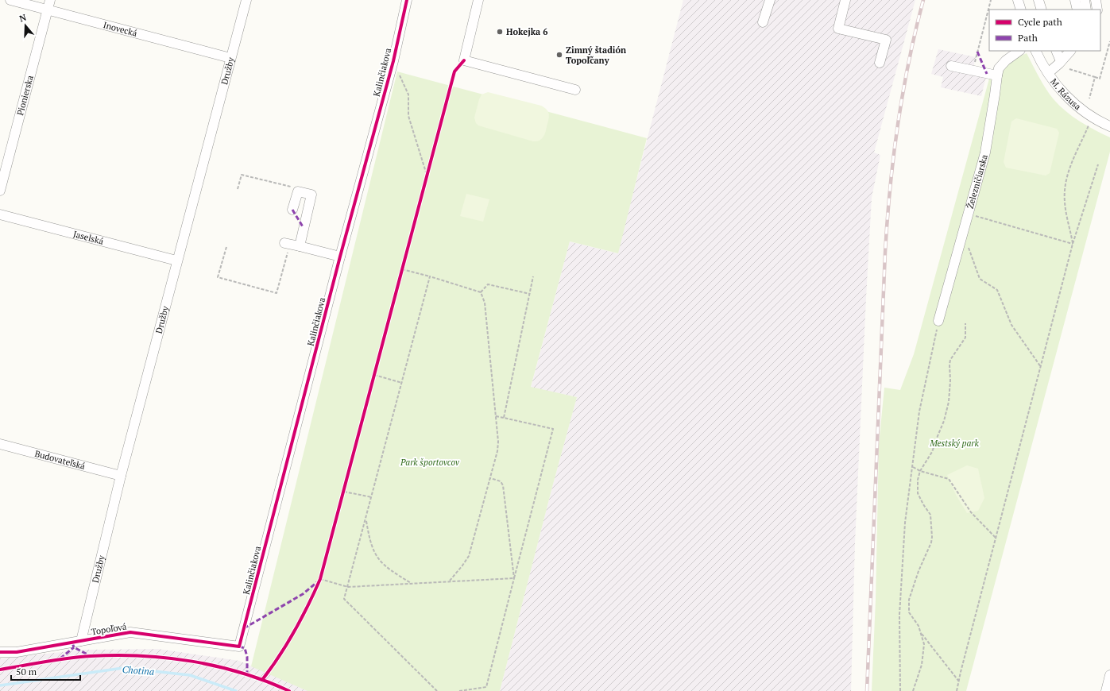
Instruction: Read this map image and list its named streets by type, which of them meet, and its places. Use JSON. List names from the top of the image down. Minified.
{"streets":{"street":["Inovecká","Družby","Kalinčiakova","M. Rázusa","Pionierska","Železničiarska","Jaselská","Budovateľská","Topoľová"]},"crossings":[["Inovecká","Družby"],["Inovecká","Pionierska"],["Družby","Jaselská"],["Družby","Budovateľská"],["Družby","Topoľová"],["Kalinčiakova","Topoľová"]],"water":["Chotina"],"parks":["Mestský park","Park športovcov"],"places":["Hokejka 6","Zimný štadión Topoľčany"],"legend":["Cycle path","Path"],"scale_bar":"50 m","north":"top"}
